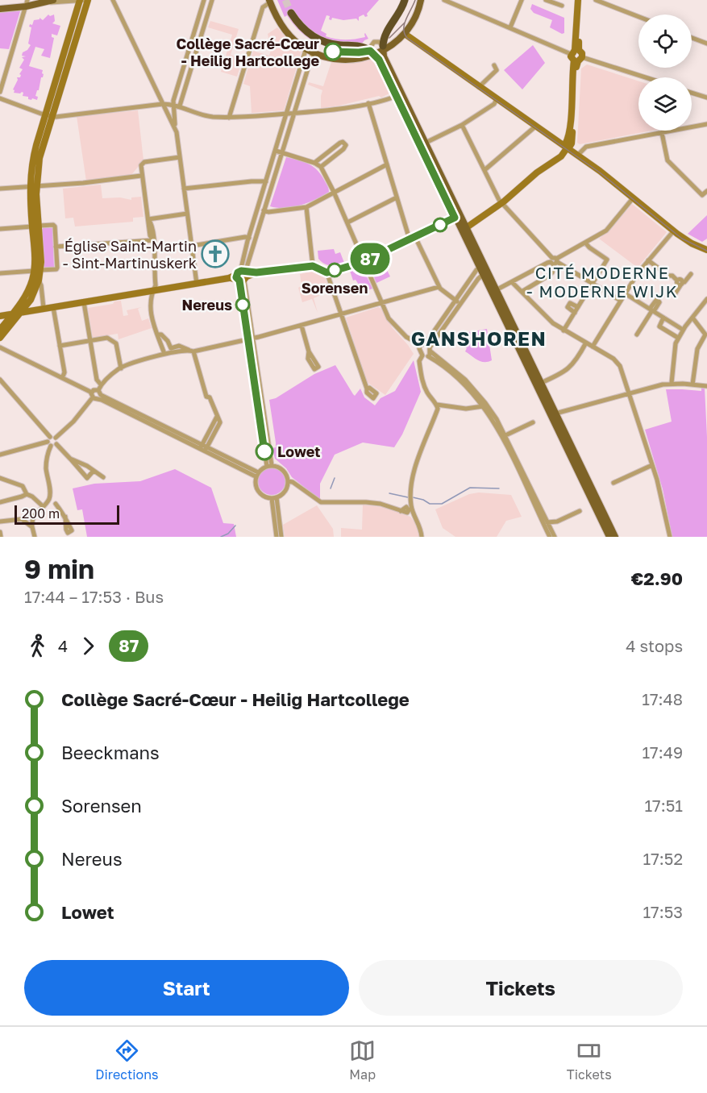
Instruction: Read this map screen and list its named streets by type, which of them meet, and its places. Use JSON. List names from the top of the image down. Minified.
{"districts":["CITÉ MODERNE - MODERNE WIJK","GANSHOREN"],"places":{"other":["Collège Sacré-Cœur - Heilig Hartcollege","Sorensen","Nereus","Lowet"],"church":["Église Saint-Martin - Sint-Martinuskerk"]},"lines":["bus line 87"],"scale_bar":"200 m","page":{"on_map":"87","scale":"200 m","heading":["9 min","17:44 – 17:53 · Bus","€2.90"],"legs":["4","87","4 stops"],"list":[{"name":"Collège Sacré-Cœur - Heilig Hartcollege","value":"17:48"},{"name":"Beeckmans","value":"17:49"},{"name":"Sorensen","value":"17:51"},{"name":"Nereus","value":"17:52"},{"name":"Lowet","value":"17:53"}],"buttons":["Start","Tickets"],"tabs":["Directions","Map","Tickets"]}}
